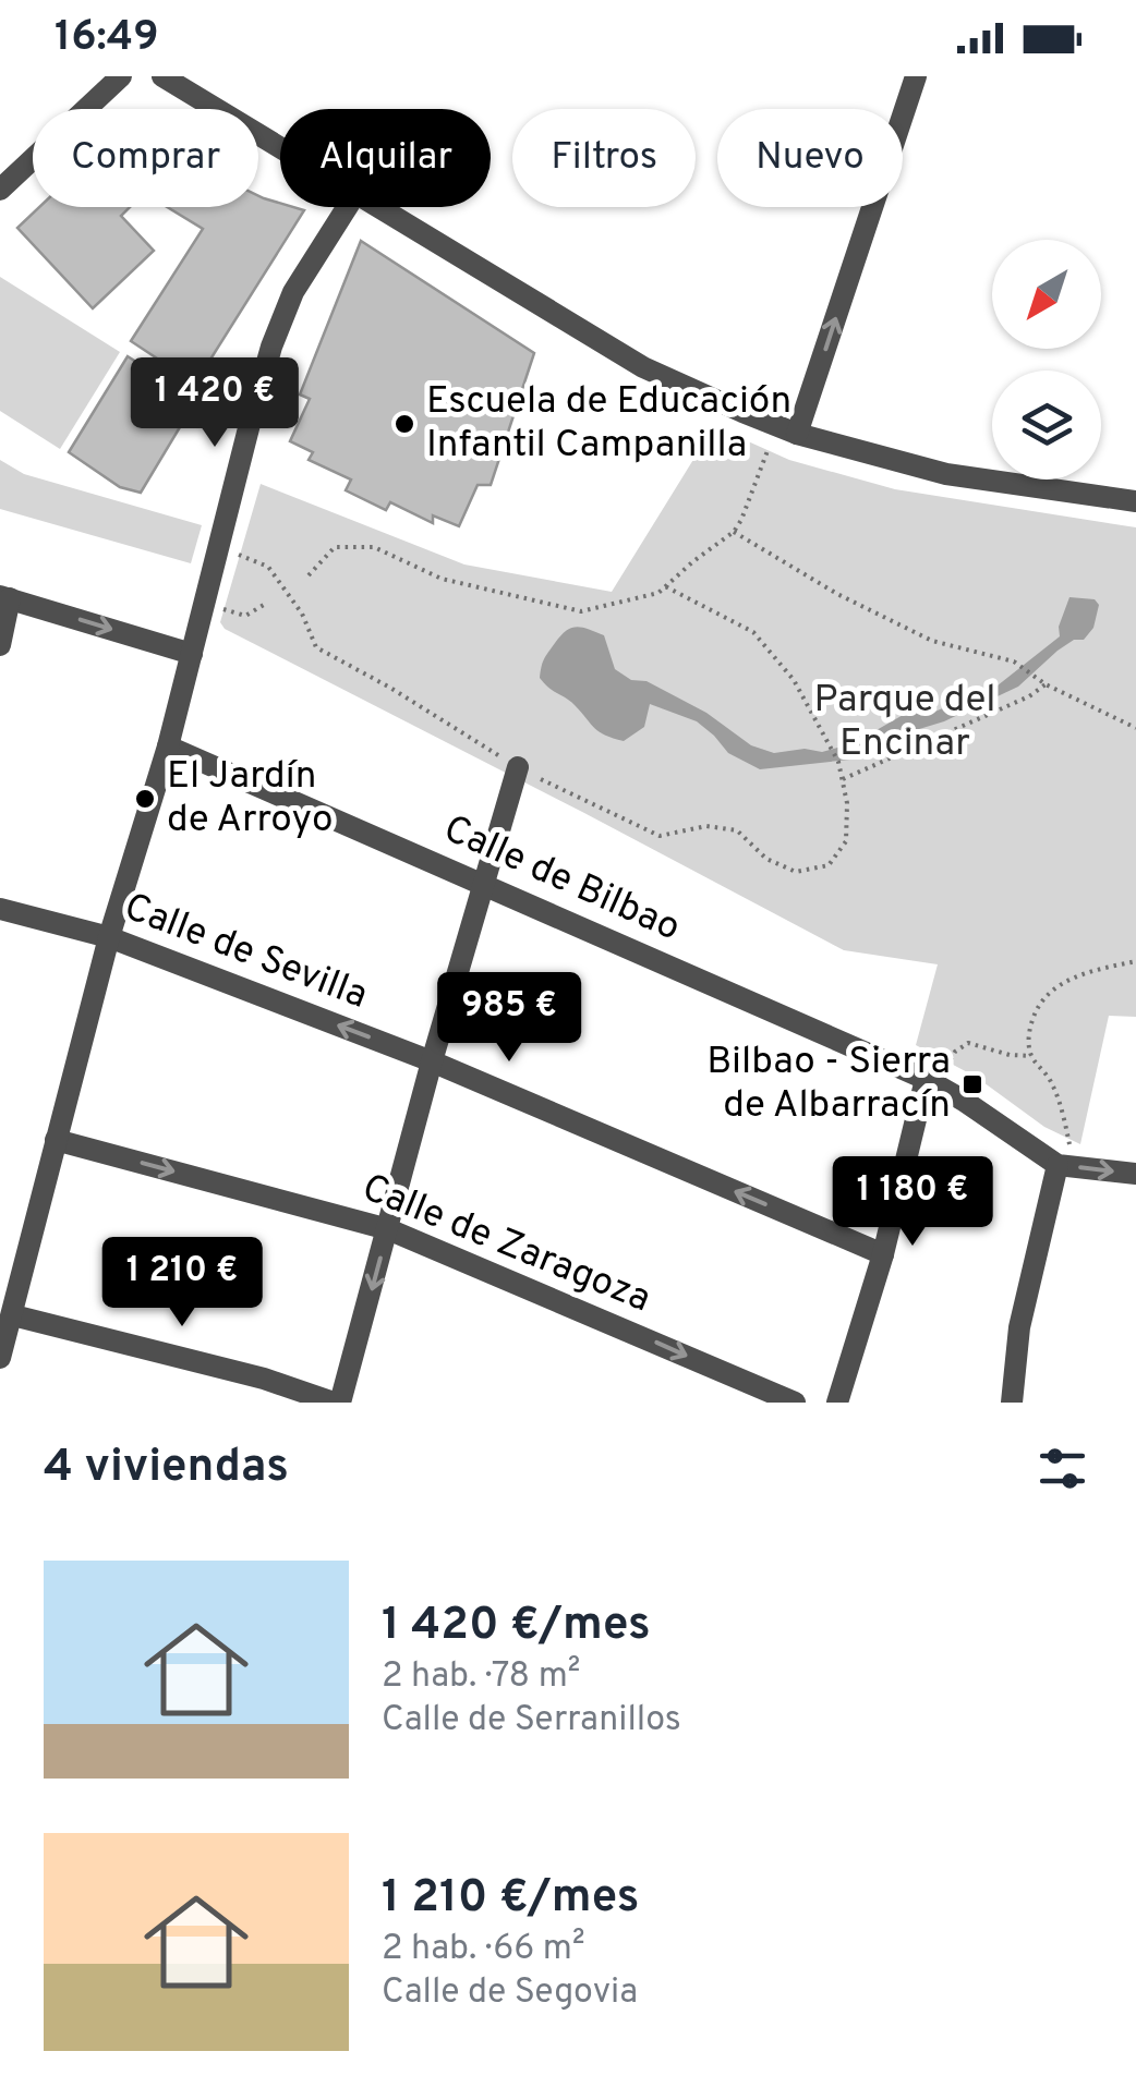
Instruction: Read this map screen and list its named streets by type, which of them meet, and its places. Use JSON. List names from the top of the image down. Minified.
{"streets":{"street":["Calle de Bilbao","Calle de Sevilla","Calle de Zaragoza"]},"one_way":["Calle de Sevilla"],"parks":["Parque del Encinar"],"places":{"other":["Escuela de Educación Infantil Campanilla","El Jardín de Arroyo"],"transit":["Bilbao - Sierra de Albarracín"]},"north":"bottom left","page":{"status":"16:49","chip":["Comprar","Alquilar","Filtros","Nuevo"],"price":["1 420 €","985 €","1 180 €","1 210 €"],"heading":"4 viviendas","list":[{"name":"1 420 €/mes","note":"2 hab. · 78 m² · Calle de Serranillos"},{"name":"1 210 €/mes","note":"2 hab. · 66 m² · Calle de Segovia"}]}}
